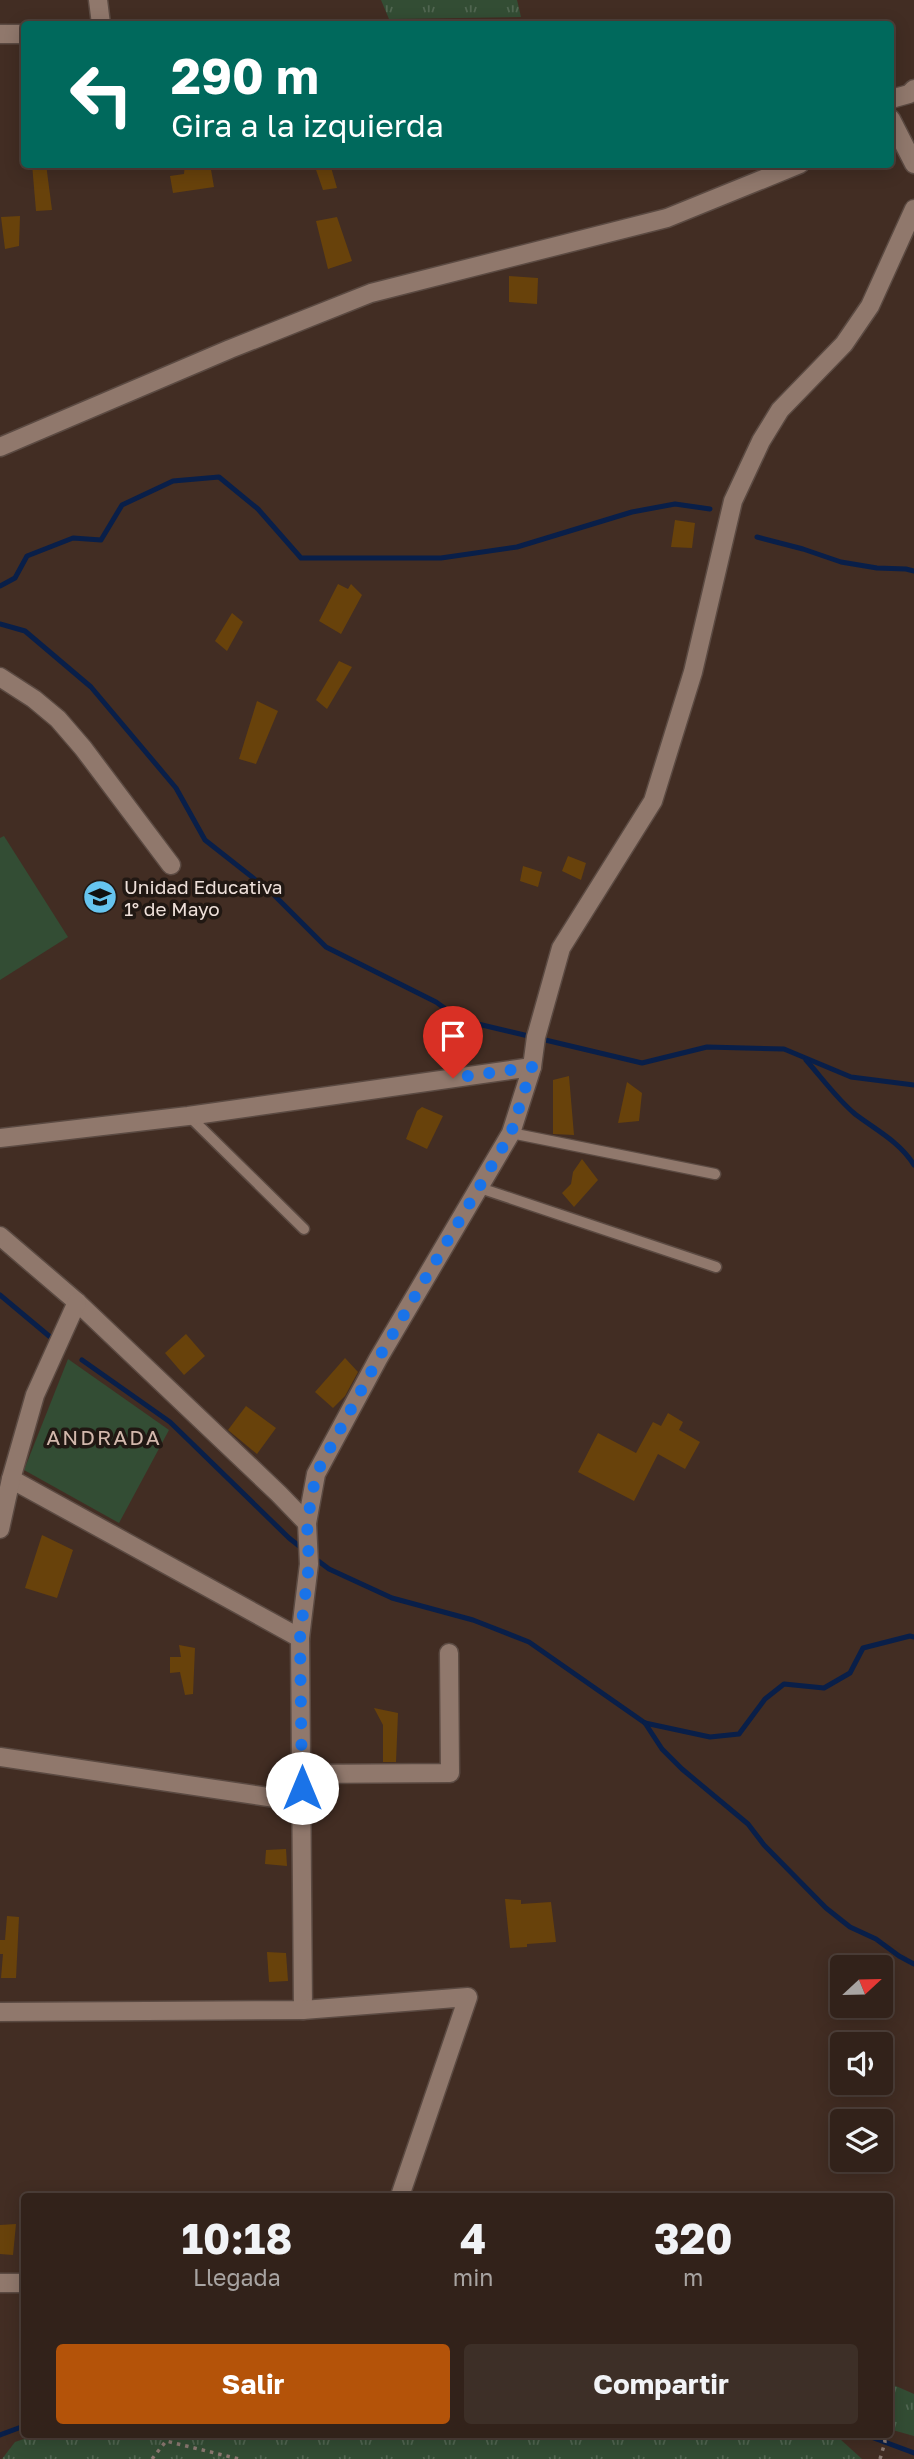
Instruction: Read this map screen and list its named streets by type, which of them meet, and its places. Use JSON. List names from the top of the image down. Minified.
{"districts":["ANDRADA"],"places":{"school or university":["Unidad Educativa 1° de Mayo"]},"north":"right","page":{"turn":["290 m","Gira a la izquierda"],"eta":["10:18","Llegada","4","min","320","m"],"buttons":["Salir","Compartir"]}}
